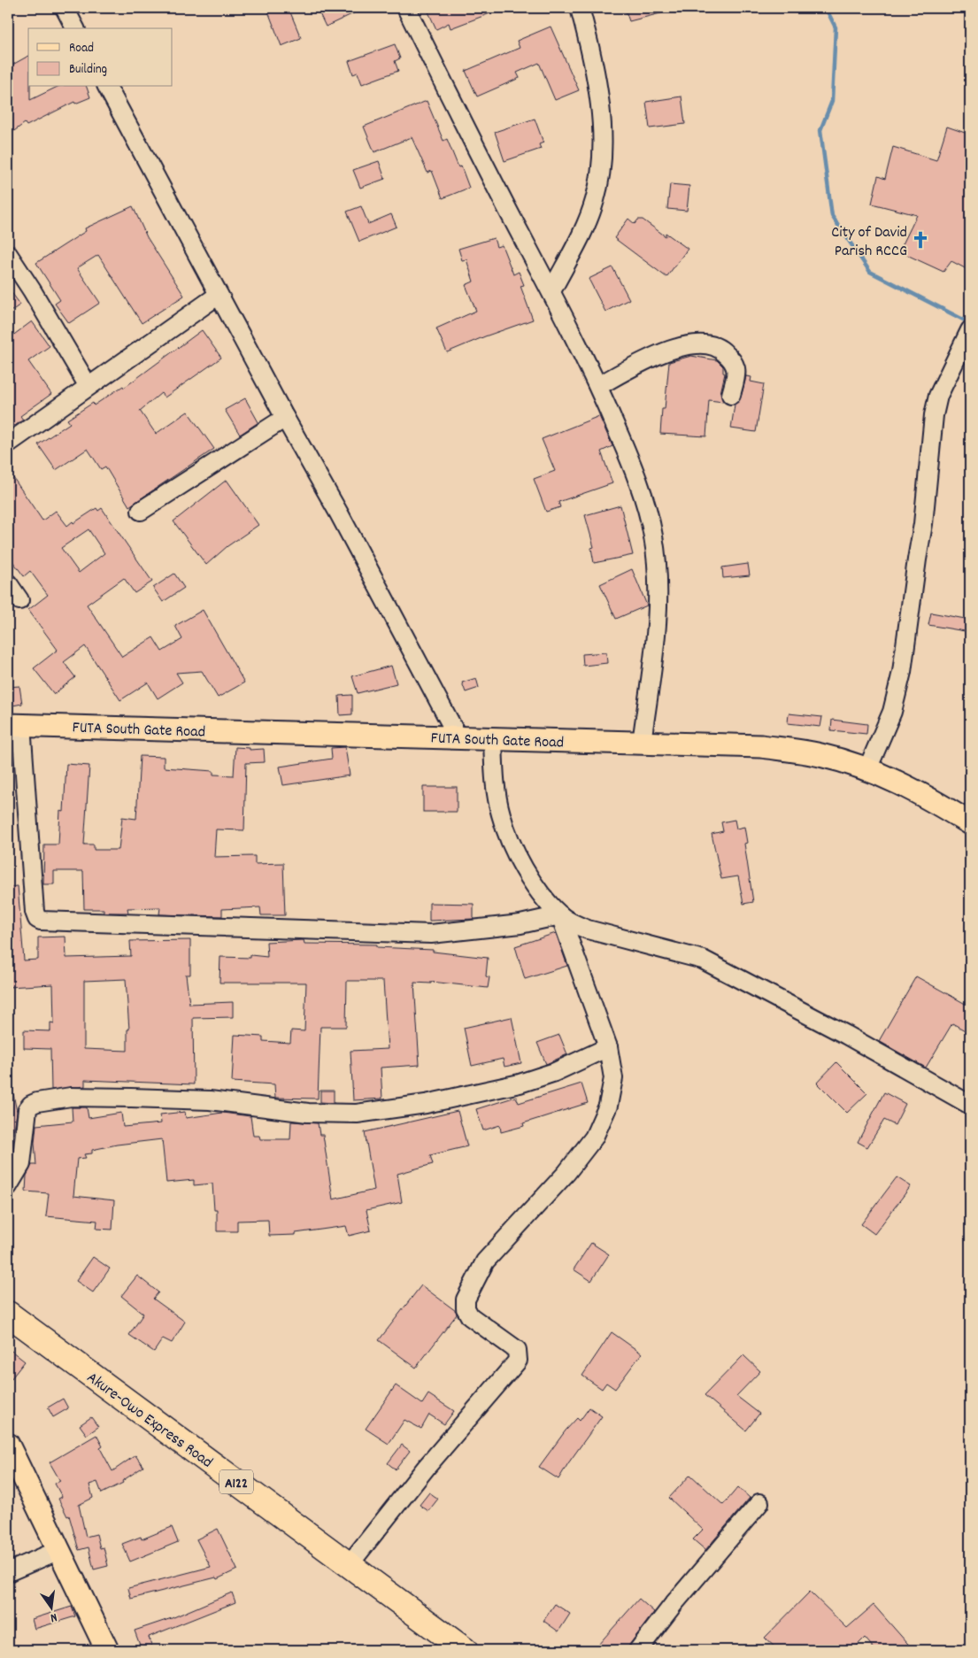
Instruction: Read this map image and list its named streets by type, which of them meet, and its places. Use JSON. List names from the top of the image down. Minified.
{"streets":{"highway":["Akure-Owo Express Road","A122"],"main road":["FUTA South Gate Road"]},"places":{"church":["City of David Parish RCCG"]},"legend":["Road","Building"],"north":"bottom"}
